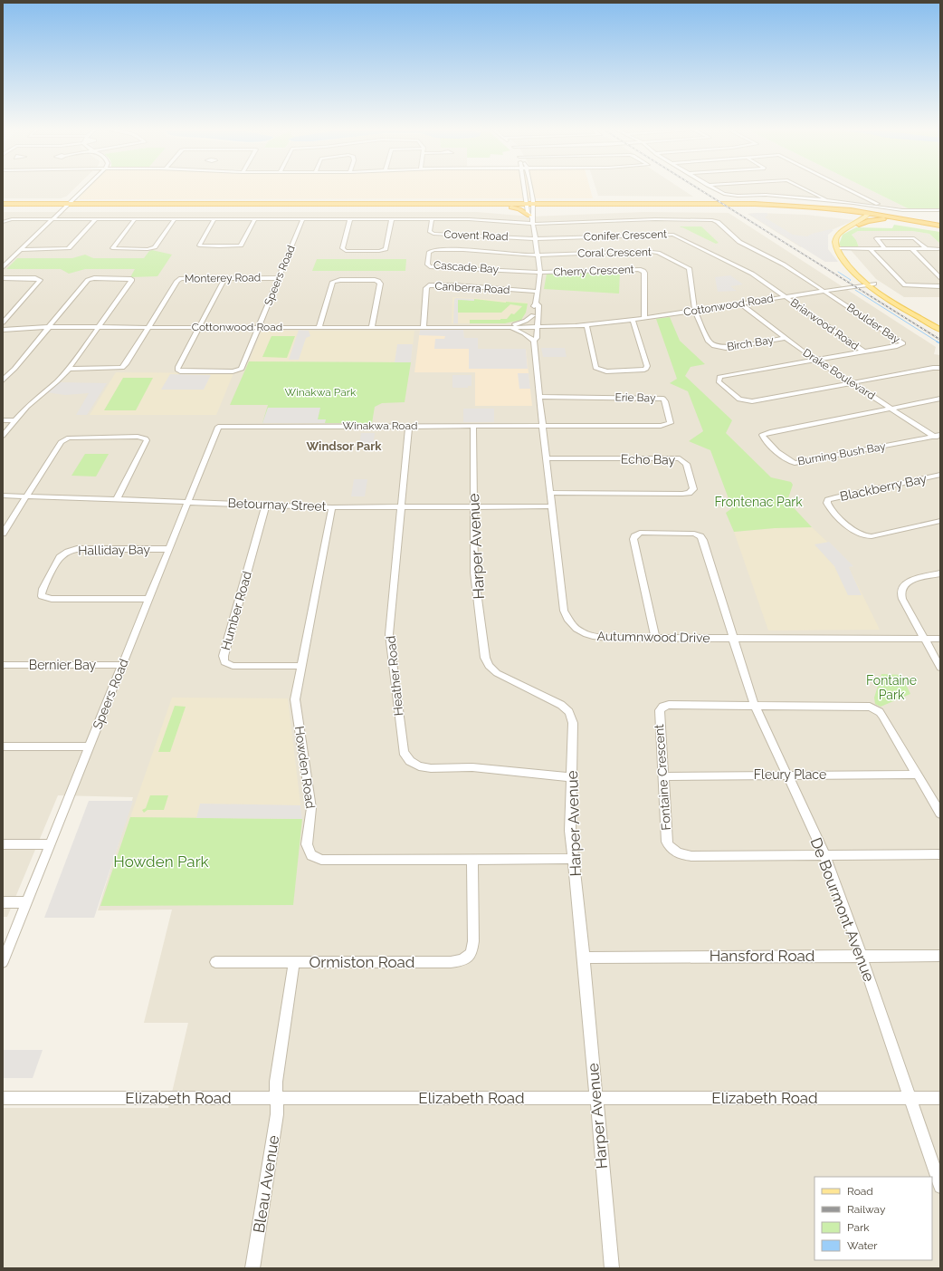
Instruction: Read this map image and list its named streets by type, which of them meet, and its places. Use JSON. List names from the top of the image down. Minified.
{"streets":{"street":["Covent Road","Conifer Crescent","Coral Crescent","Cascade Bay","Cherry Crescent","Speers Road","Monterey Road","Canberra Road","Cottonwood Road","Boulder Bay","Briarwood Road","Birch Bay","Drake Boulevard","Erie Bay","Winakwa Road","Burning Bush Bay","Echo Bay","Blackberry Bay","Betournay Street","Harper Avenue","Halliday Bay","Humber Road","Autumnwood Drive","Bernier Bay","Heather Road","Howden Road","Fleury Place","Fontaine Crescent","De Bourmont Avenue","Hansford Road","Ormiston Road","Elizabeth Road","Bleau Avenue"]},"crossings":[["Covent Road","Conifer Crescent"],["Covent Road","Autumnwood Drive"],["Conifer Crescent","Cottonwood Road"],["Conifer Crescent","Briarwood Road"],["Conifer Crescent","Autumnwood Drive"],["Coral Crescent","Cascade Bay"],["Coral Crescent","Cottonwood Road"],["Coral Crescent","Birch Bay"],["Coral Crescent","Autumnwood Drive"],["Cascade Bay","Cherry Crescent"],["Cascade Bay","Autumnwood Drive"],["Cherry Crescent","Cottonwood Road"],["Cherry Crescent","Autumnwood Drive"],["Speers Road","Monterey Road"],["Speers Road","Cottonwood Road"],["Speers Road","Winakwa Road"],["Speers Road","Betournay Street"],["Speers Road","Halliday Bay"],["Speers Road","Bernier Bay"],["Monterey Road","Cottonwood Road"],["Canberra Road","Cottonwood Road"],["Canberra Road","Autumnwood Drive"],["Cottonwood Road","Boulder Bay"],["Cottonwood Road","Briarwood Road"],["Cottonwood Road","Birch Bay"],["Cottonwood Road","Drake Boulevard"],["Cottonwood Road","Autumnwood Drive"],["Boulder Bay","Briarwood Road"],["Boulder Bay","Drake Boulevard"],["Birch Bay","Drake Boulevard"],["Drake Boulevard","Burning Bush Bay"],["Erie Bay","Winakwa Road"],["Erie Bay","Autumnwood Drive"],["Winakwa Road","Harper Avenue"],["Winakwa Road","Autumnwood Drive"],["Winakwa Road","Heather Road"],["Echo Bay","Autumnwood Drive"],["Betournay Street","Harper Avenue"],["Betournay Street","Humber Road"],["Betournay Street","Autumnwood Drive"],["Betournay Street","Heather Road"],["Betournay Street","Howden Road"],["Harper Avenue","Heather Road"],["Harper Avenue","Howden Road"],["Harper Avenue","Hansford Road"],["Harper Avenue","Elizabeth Road"],["Humber Road","Howden Road"],["Autumnwood Drive","De Bourmont Avenue"],["Howden Road","Ormiston Road"],["Fleury Place","Fontaine Crescent"],["Fleury Place","De Bourmont Avenue"],["Fontaine Crescent","De Bourmont Avenue"],["De Bourmont Avenue","Hansford Road"],["De Bourmont Avenue","Elizabeth Road"],["Ormiston Road","Elizabeth Road"],["Ormiston Road","Bleau Avenue"],["Elizabeth Road","Bleau Avenue"]],"districts":["Windsor Park"],"parks":["Winakwa Park","Frontenac Park","Fontaine Park","Howden Park"],"legend":["Road","Railway","Park","Water"]}
